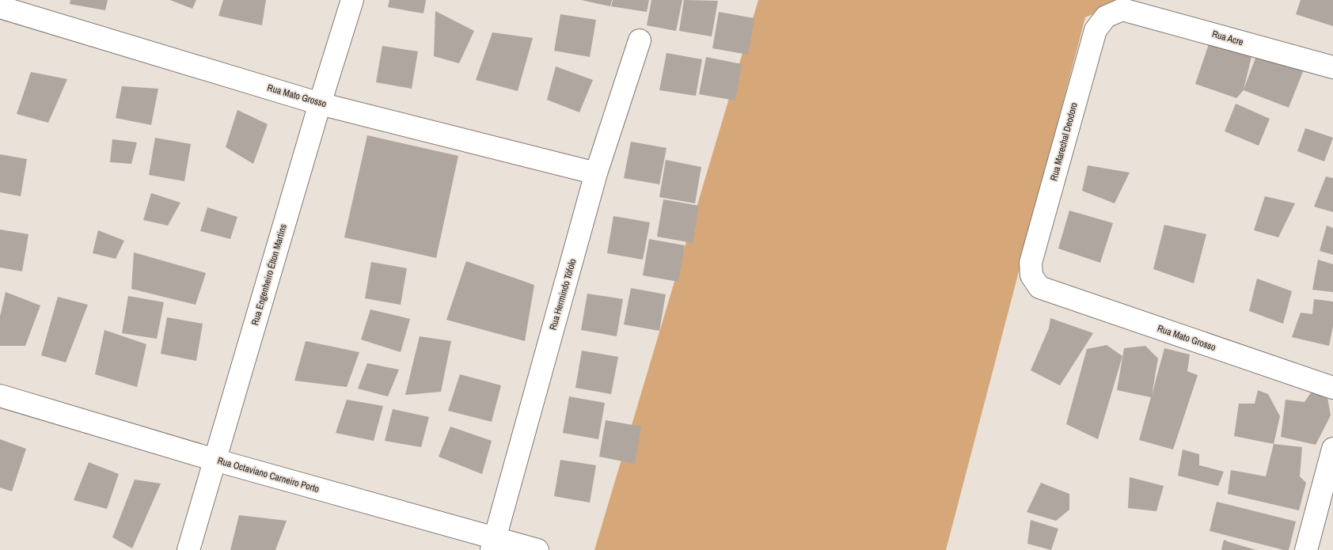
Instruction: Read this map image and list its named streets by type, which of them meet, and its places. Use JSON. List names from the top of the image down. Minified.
{"streets":{"street":["Rua Acre","Rua Mato Grosso","Rua Marechal Deodoro","Rua Engenheiro Élton Martins","Rua Hermindo Tófolo","Rua Octaviano Carneiro Porto"]},"crossings":[["Rua Acre","Rua Marechal Deodoro"],["Rua Mato Grosso","Rua Marechal Deodoro"],["Rua Mato Grosso","Rua Engenheiro Élton Martins"],["Rua Mato Grosso","Rua Hermindo Tófolo"],["Rua Engenheiro Élton Martins","Rua Octaviano Carneiro Porto"],["Rua Hermindo Tófolo","Rua Octaviano Carneiro Porto"]]}
